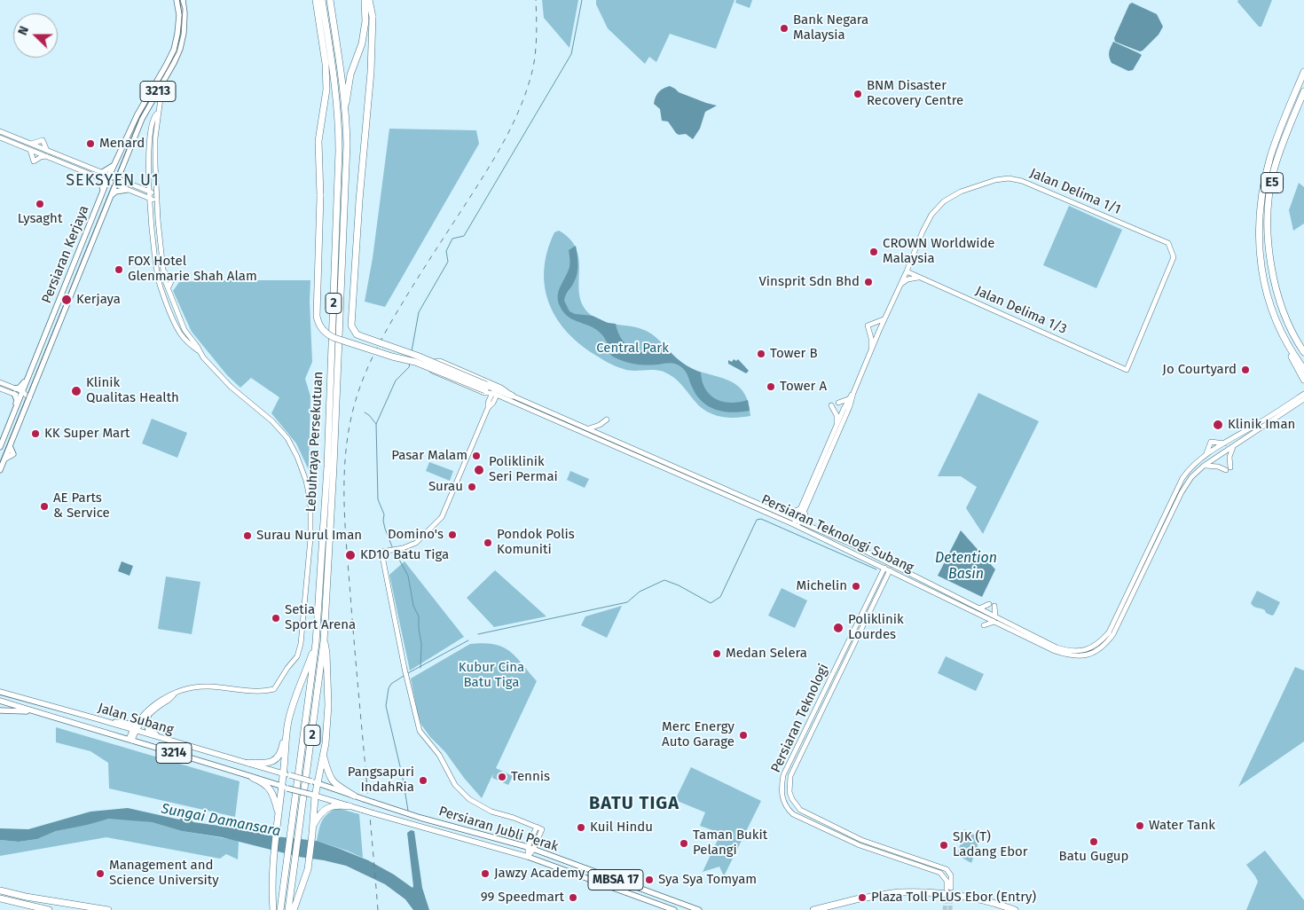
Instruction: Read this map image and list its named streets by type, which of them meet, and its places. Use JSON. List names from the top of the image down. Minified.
{"streets":{"highway":["E5","2","Lebuhraya Persekutuan"],"main road":["3213","Persiaran Kerjaya","Jalan Subang","3214","Persiaran Jubli Perak","MBSA 17"],"street":["Jalan Delima 1/1","Jalan Delima 1/3","Persiaran Teknologi Subang","Persiaran Teknologi"]},"crossings":[["Jalan Delima 1/1","Jalan Delima 1/3"],["Jalan Delima 1/1","Persiaran Teknologi Subang"],["Persiaran Teknologi Subang","Persiaran Teknologi"],["Jalan Subang","Persiaran Jubli Perak"]],"districts":["SEKSYEN U1","BATU TIGA"],"water":["Detention Basin","Sungai Damansara"],"parks":["Central Park","Kubur Cina Batu Tiga"],"places":["Bank Negara Malaysia","BNM Disaster Recovery Centre","Menard","Lysaght","CROWN Worldwide Malaysia","FOX Hotel Glenmarie Shah Alam","Vinsprit Sdn Bhd","Kerjaya","Tower B","Jo Courtyard","Tower A","Klinik Qualitas Health","Klinik Iman","KK Super Mart","Pasar Malam","Poliklinik Seri Permai","Surau","AE Parts & Service","Domino's","Surau Nurul Iman","Pondok Polis Komuniti","KD10 Batu Tiga","Michelin","Setia Sport Arena","Poliklinik Lourdes","Medan Selera","Merc Energy Auto Garage","Tennis","Pangsapuri IndahRia","Water Tank","Kuil Hindu","Batu Gugup","Taman Bukit Pelangi","SJK (T) Ladang Ebor","Management and Science University","Jawzy Academy","Sya Sya Tomyam","99 Speedmart","Plaza Toll PLUS Ebor (Entry)"],"north":"left"}
